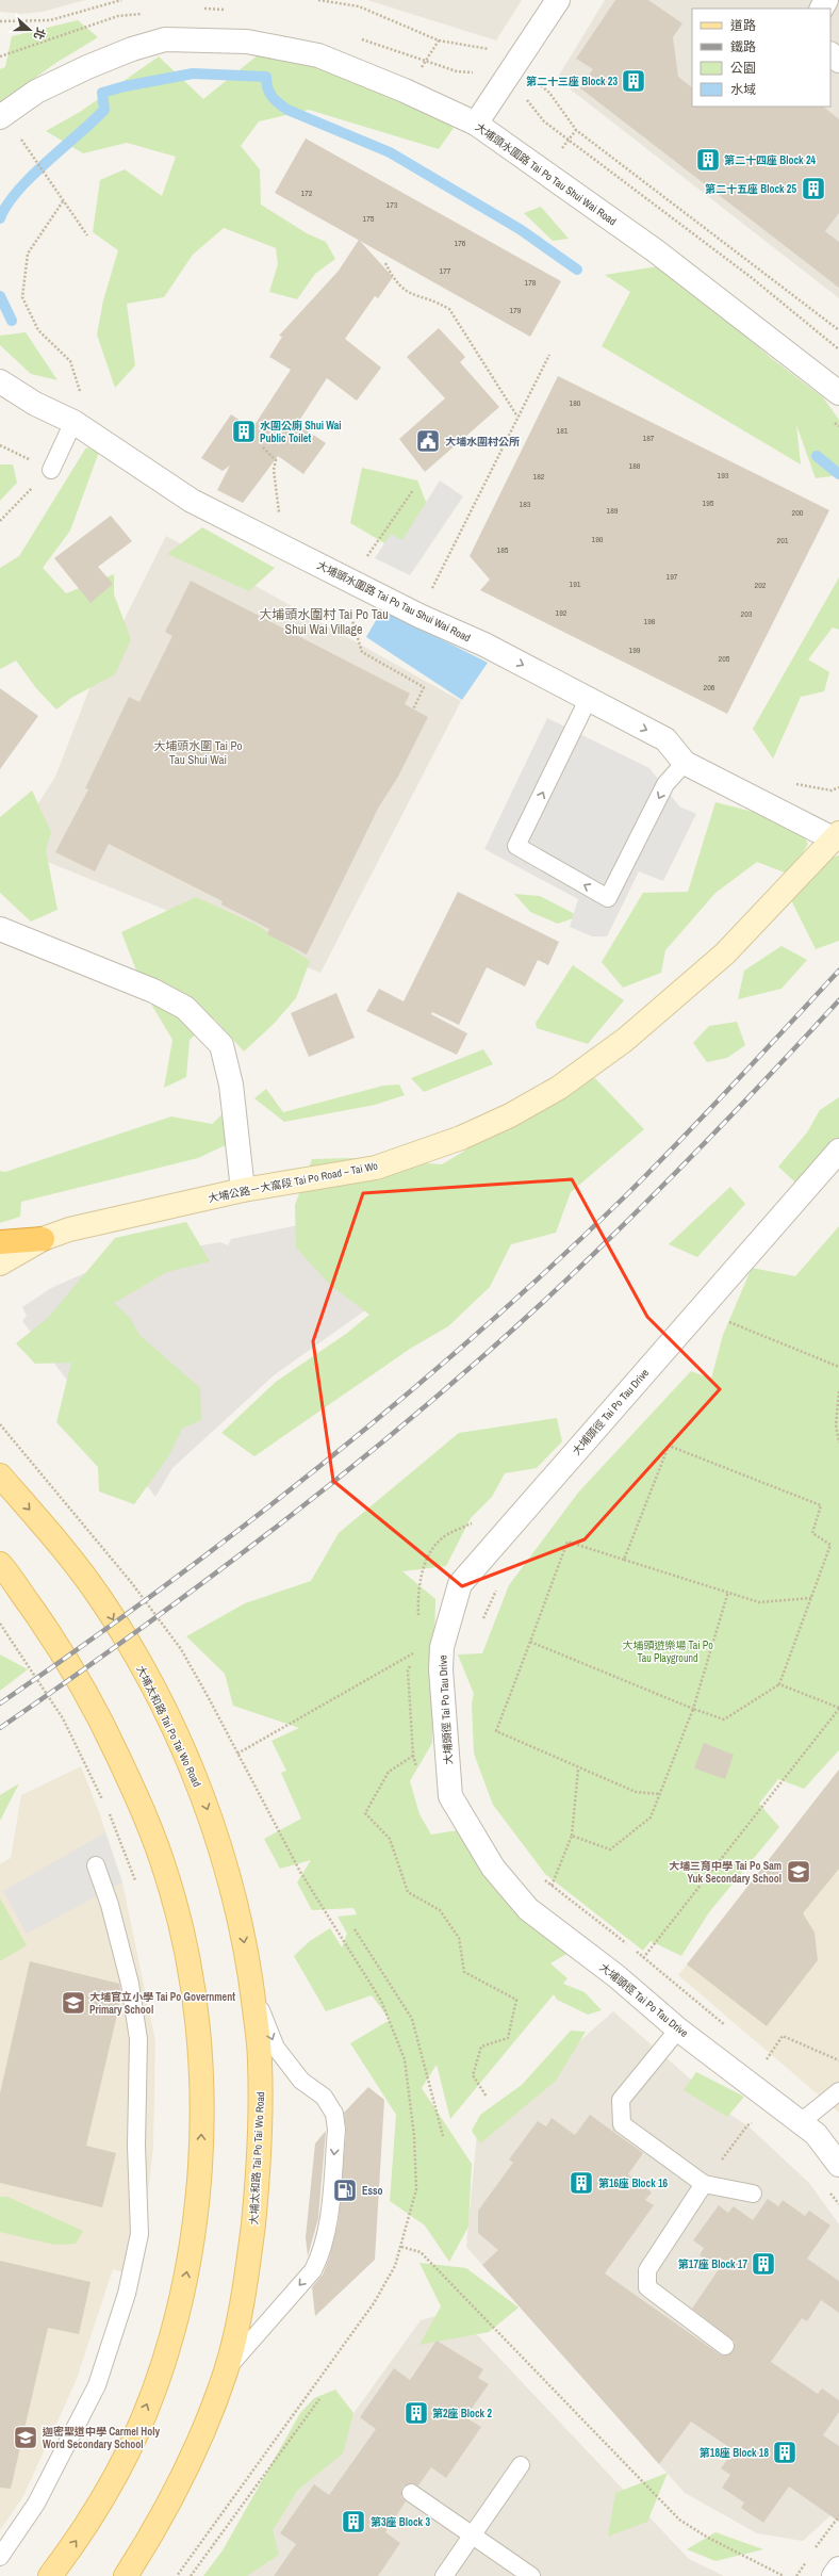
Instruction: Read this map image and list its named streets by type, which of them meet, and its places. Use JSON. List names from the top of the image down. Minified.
{"streets":{"main road":["大埔公路－大窩段 Tai Po Road – Tai Wo","大埔太和路 Tai Po Tai Wo Road"],"street":["大埔頭水圍路 Tai Po Tau Shui Wai Road","大埔頭徑 Tai Po Tau Drive"]},"crossings":[["大埔頭水圍路 Tai Po Tau Shui Wai Road","大埔公路－大窩段 Tai Po Road – Tai Wo"]],"one_way":["大埔太和路 Tai Po Tai Wo Road"],"districts":["大埔頭水圍村 Tai Po Tau Shui Wai Village","大埔頭水圍 Tai Po Tau Shui Wai"],"parks":["大埔頭遊樂場 Tai Po Tau Playground"],"places":{"building":["第二十三座 Block 23","第二十四座 Block 24","第二十五座 Block 25","水圍公廁 Shui Wai Public Toilet","第16座 Block 16","第17座 Block 17","第2座 Block 2","第18座 Block 18","第3座 Block 3"],"public building":["大埔水圍村公所"],"school or university":["大埔三育中學 Tai Po Sam Yuk Secondary School","大埔官立小學 Tai Po Government Primary School","迦密聖道中學 Carmel Holy Word Secondary School"],"fuel station":["Esso"]},"house_numbers":["172","173","175","176","177","178","179","180","181","187","188","193","182","195","183","189","200","190","201","185","197","191","202","192","203","198","199","205","206"],"legend":["道路","鐵路","公園","水域"],"north":"right"}
